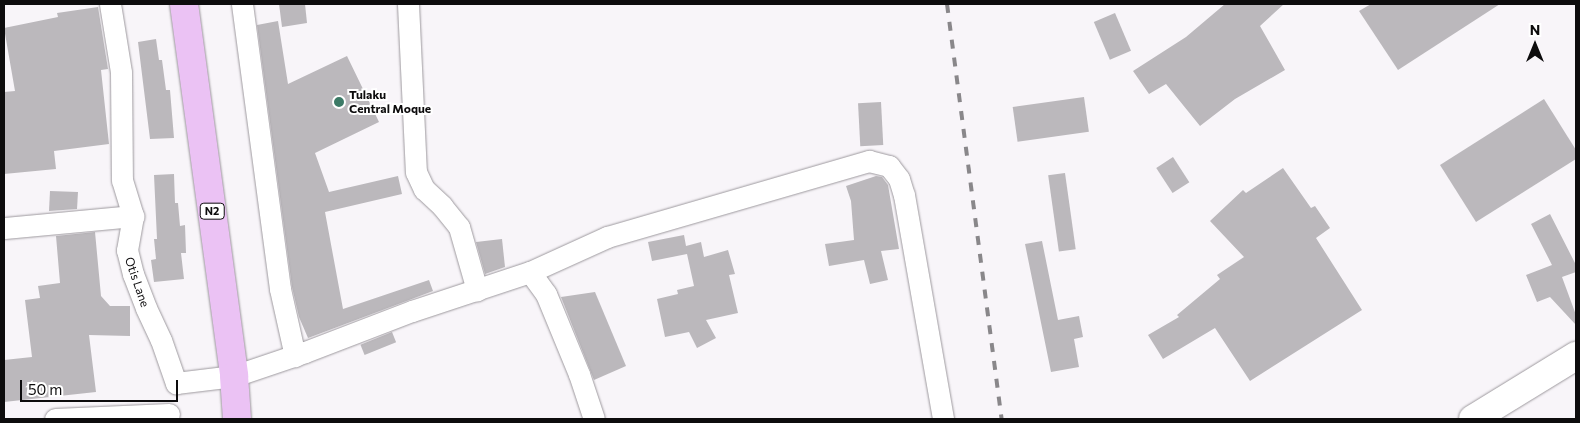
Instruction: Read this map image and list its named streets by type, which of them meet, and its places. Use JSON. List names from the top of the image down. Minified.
{"streets":{"highway":["N2"],"street":["Otis Lane"]},"places":["Tulaku Central Moque"],"scale_bar":"50 m","north":"top"}
